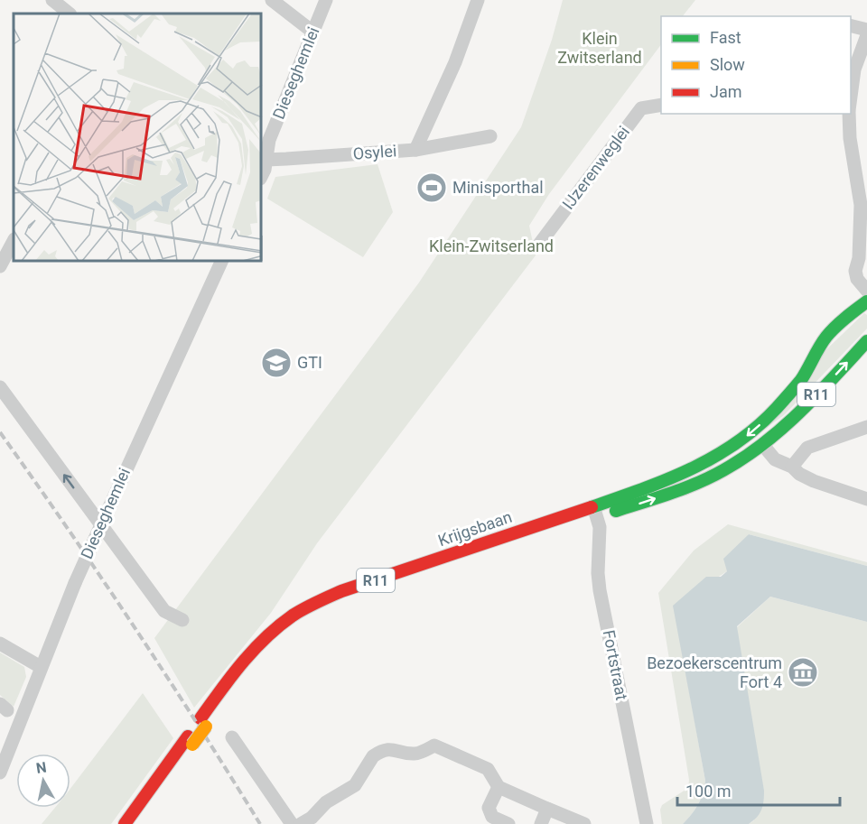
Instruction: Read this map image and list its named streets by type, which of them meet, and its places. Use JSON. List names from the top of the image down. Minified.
{"streets":{"main road":["R11","Krijgsbaan"],"street":["Dieseghemlei","Osylei","IJzerenweglei","Fortstraat"]},"crossings":[["Dieseghemlei","Osylei"],["Krijgsbaan","Fortstraat"]],"parks":["Klein Zwitserland","Klein-Zwitserland"],"places":{"sports":["Minisporthal"],"school or university":["GTI"],"museum":["Bezoekerscentrum Fort 4"]},"legend":["Fast","Slow","Jam"],"scale_bar":"100 m","north":"top"}
